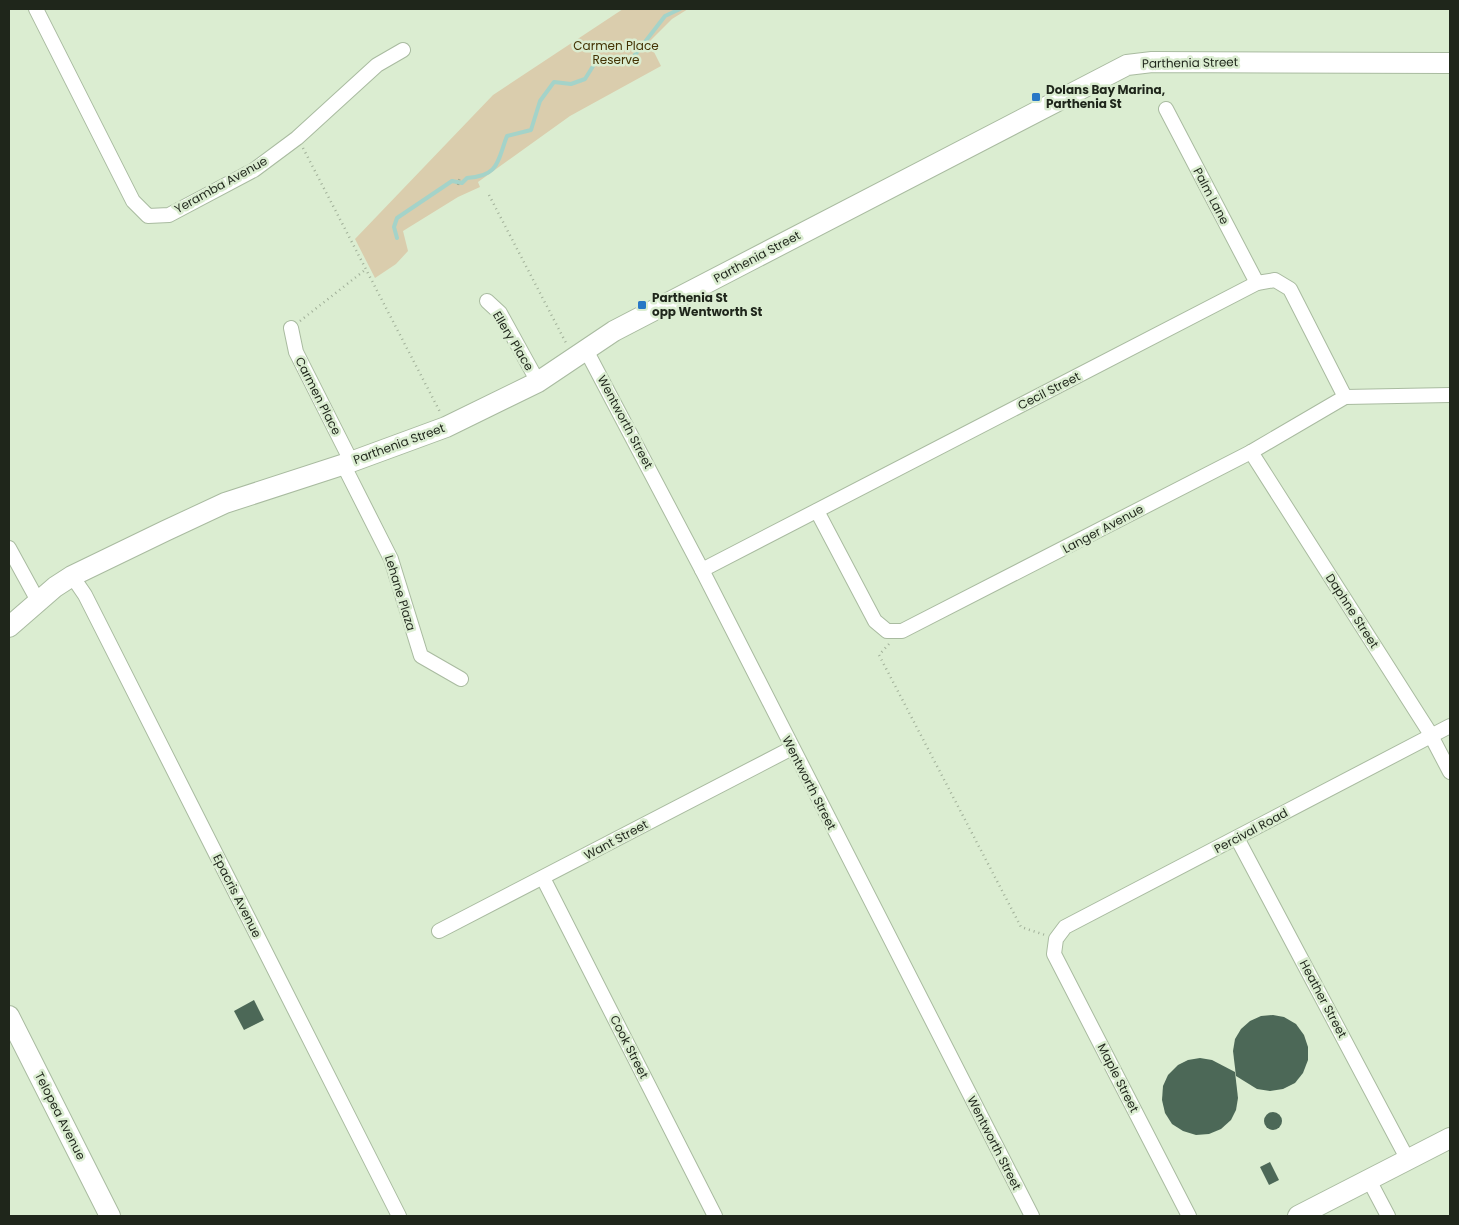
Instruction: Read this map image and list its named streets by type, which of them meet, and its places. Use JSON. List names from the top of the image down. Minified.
{"streets":{"street":["Parthenia Street","Yeramba Avenue","Palm Lane","Ellery Place","Cecil Street","Carmen Place","Wentworth Street","Langer Avenue","Lehane Plaza","Daphne Street","Percival Road","Want Street","Epacris Avenue","Heather Street","Cook Street","Maple Street","Telopea Avenue"]},"crossings":[["Parthenia Street","Ellery Place"],["Parthenia Street","Carmen Place"],["Parthenia Street","Wentworth Street"],["Parthenia Street","Lehane Plaza"],["Parthenia Street","Epacris Avenue"],["Palm Lane","Cecil Street"],["Cecil Street","Wentworth Street"],["Cecil Street","Langer Avenue"],["Carmen Place","Lehane Plaza"],["Wentworth Street","Want Street"],["Langer Avenue","Daphne Street"],["Daphne Street","Percival Road"],["Percival Road","Heather Street"],["Percival Road","Maple Street"],["Want Street","Cook Street"]],"parks":["Carmen Place Reserve"],"places":{"transit":["Dolans Bay Marina, Parthenia St","Parthenia St opp Wentworth St"]}}
